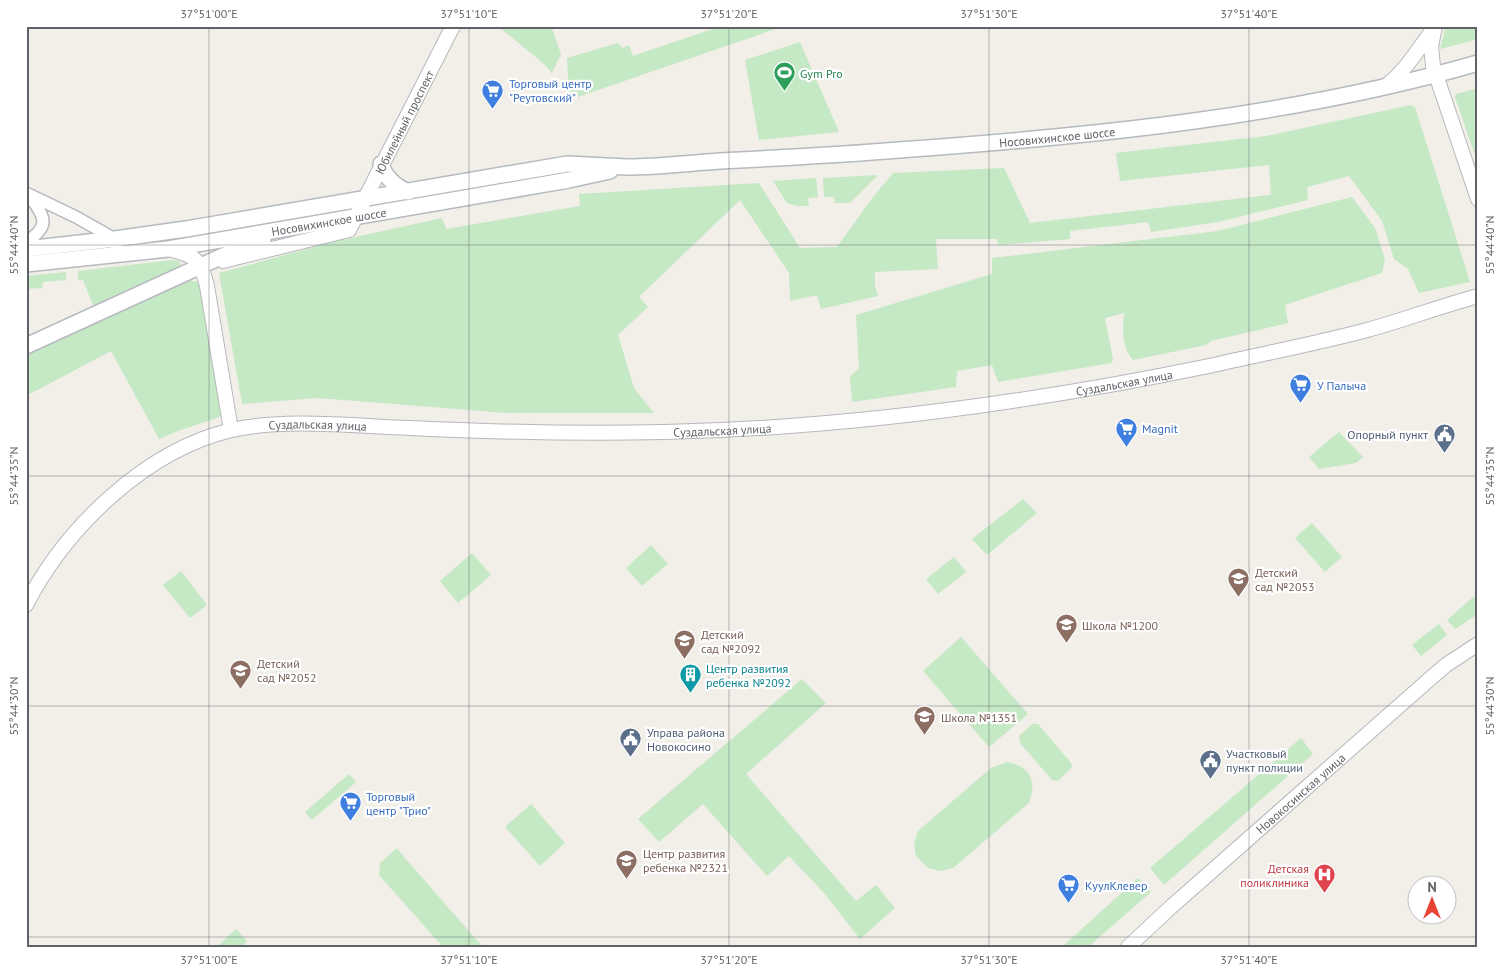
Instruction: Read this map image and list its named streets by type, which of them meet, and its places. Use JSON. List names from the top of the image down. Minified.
{"streets":{"main road":["Носовихинское шоссе"],"street":["Юбилейный проспект","Суздальская улица","Новокосинская улица"]},"crossings":[["Юбилейный проспект","Носовихинское шоссе"]],"places":{"sports":["Gym Pro"],"supermarket":["Торговый центр \"Реутовский\"","У Палыча","Magnit","Торговый центр \"Трио\"","КуулКлевер"],"public building":["Опорный пункт","Управа района Новокосино","Участковый пункт полиции"],"school or university":["Детский сад №2053","Школа №1200","Детский сад №2092","Детский сад №2052","Школа №1351","Центр развития ребенка №2321"],"building":["Центр развития ребенка №2092"],"hospital":["Детская поликлиника"]},"north":"top","coordinates":["37°51'00\"E","37°51'10\"E","37°51'20\"E","37°51'30\"E","37°51'40\"E","55°44'40\"N","55°44'35\"N","55°44'30\"N"]}
